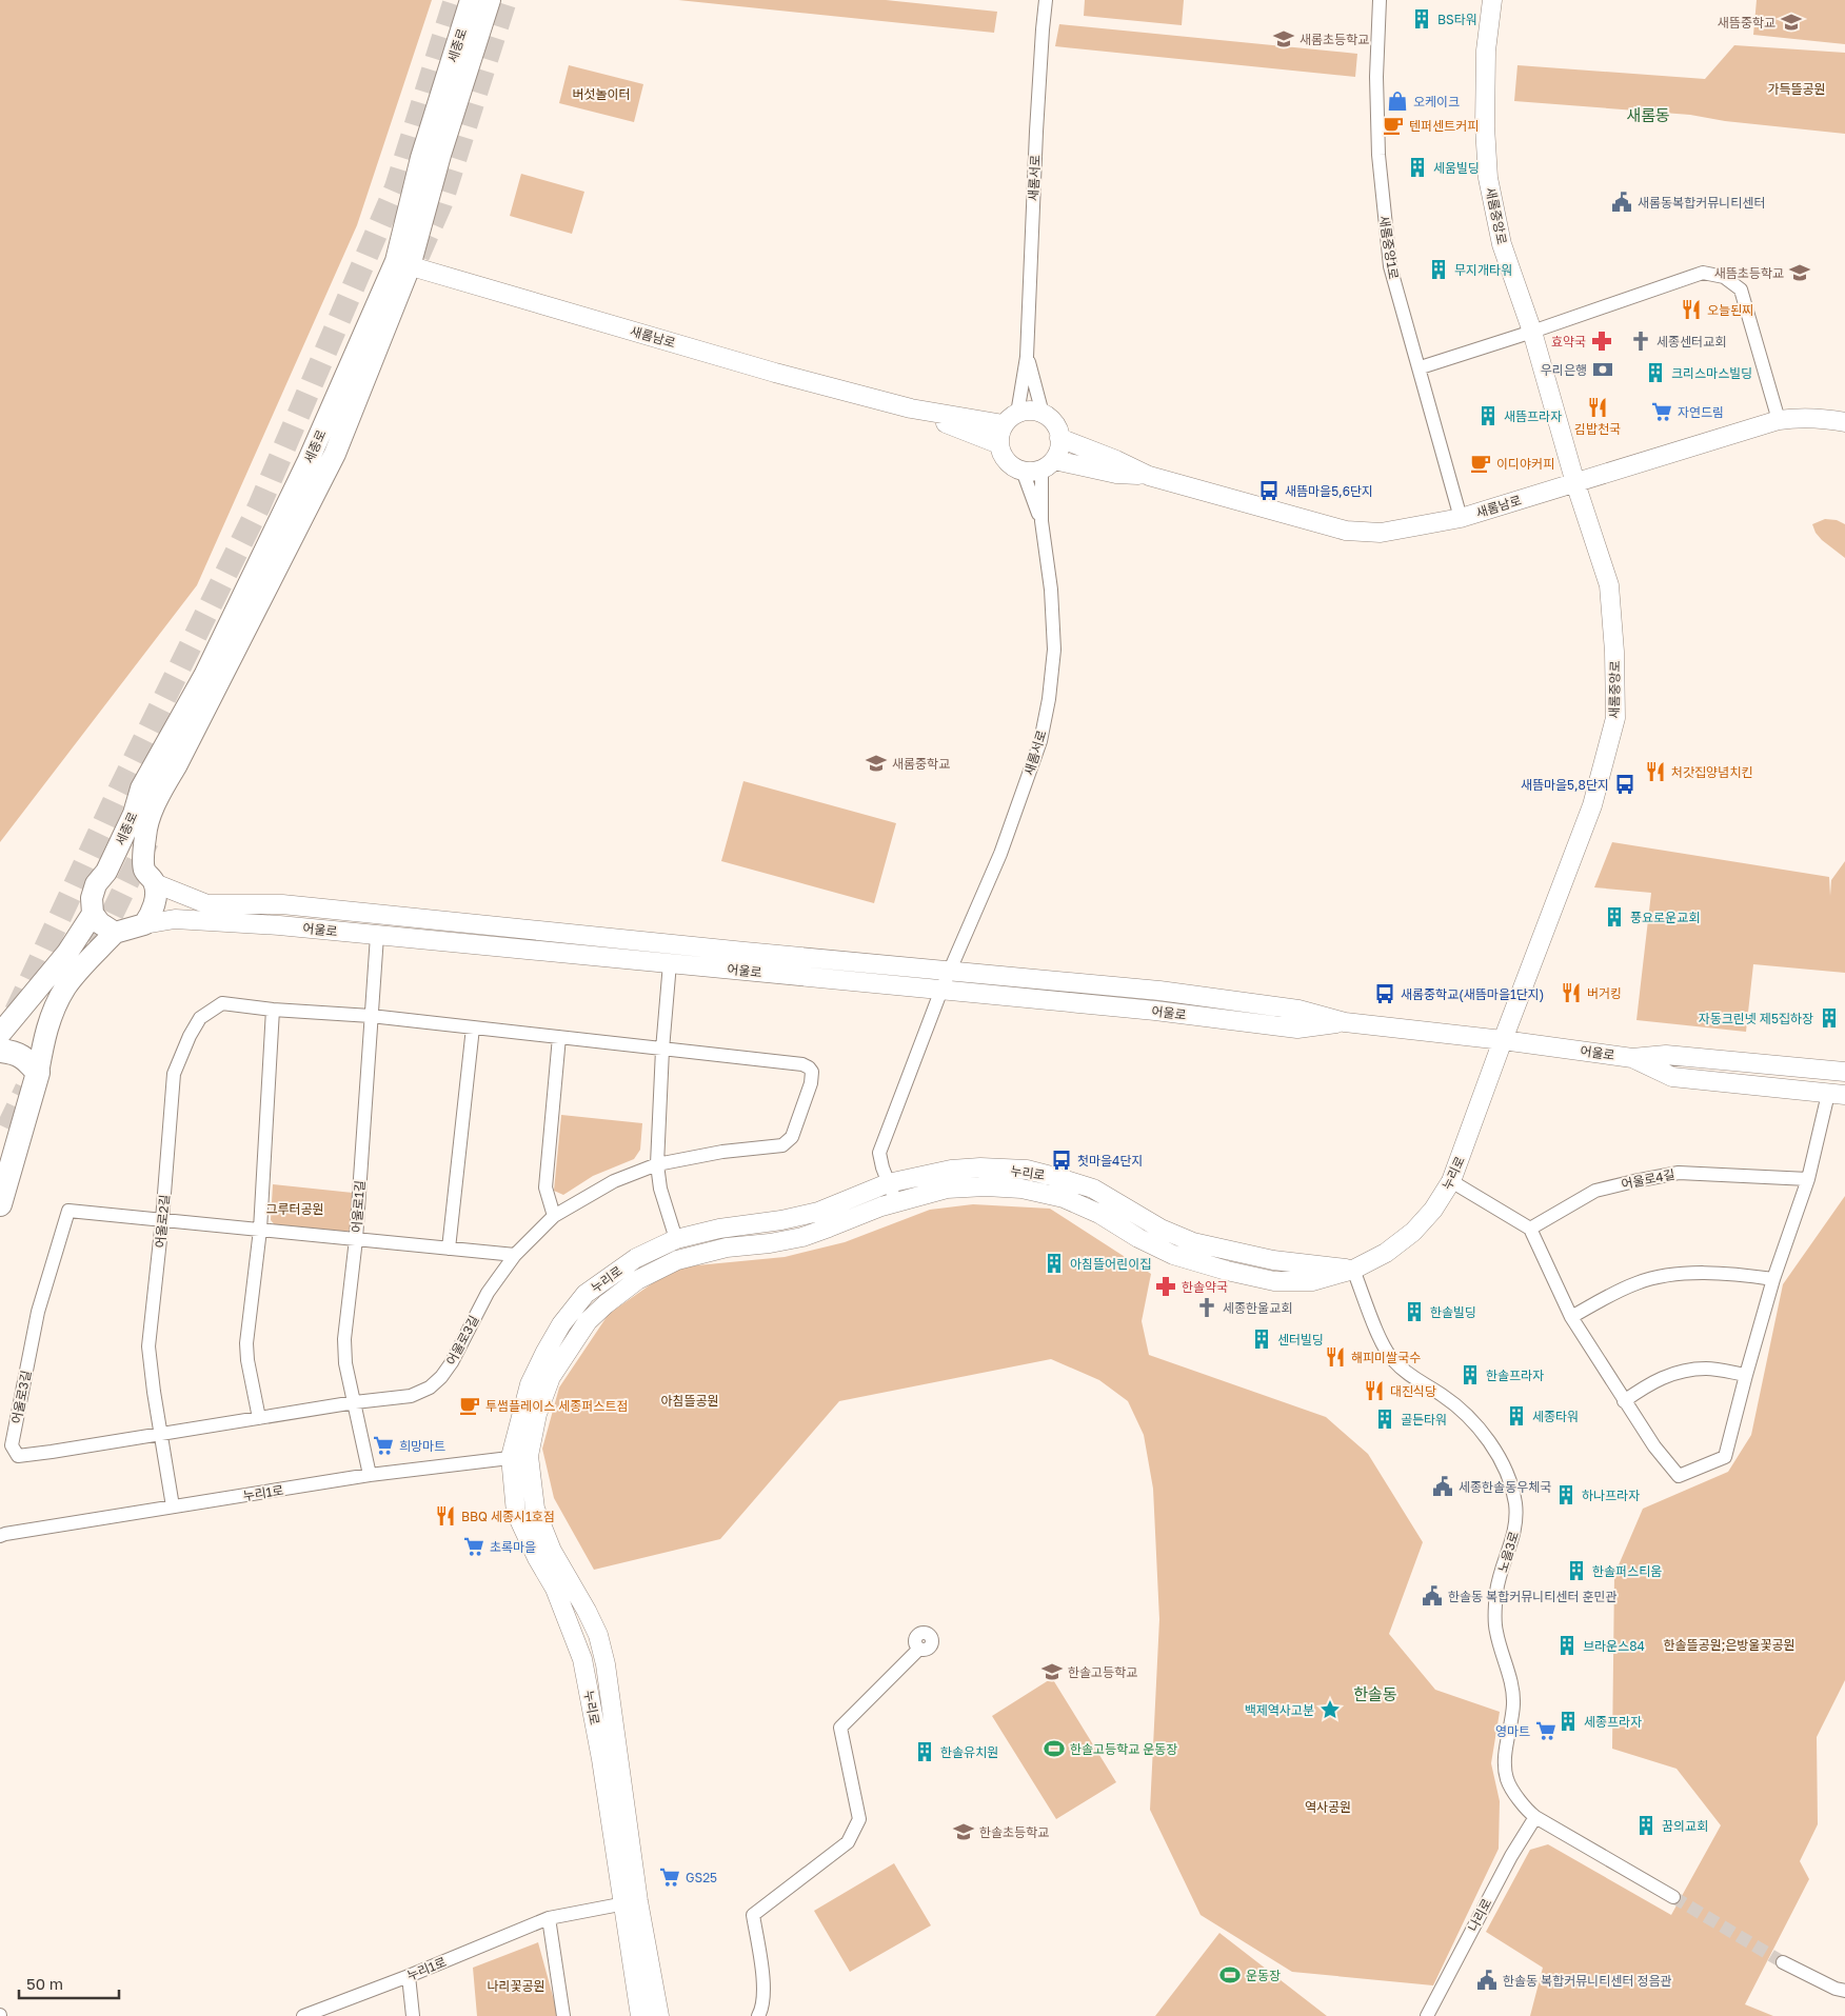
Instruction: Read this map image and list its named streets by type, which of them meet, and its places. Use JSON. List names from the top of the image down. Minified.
{"streets":{"main road":["세종로"],"street":["새롬서로","새롬중앙로","새롬중앙1로","새롬남로","어울로","누리로","어울로4길","어울로1길","어울로2길","어울로3길","누리1로","노을3로","나리로"]},"crossings":[["세종로","새롬남로"],["세종로","어울로"],["새롬서로","어울로"],["새롬서로","누리로"],["새롬중앙로","새롬남로"],["새롬중앙로","어울로"],["새롬중앙로","누리로"],["새롬중앙1로","새롬남로"],["어울로","누리로"],["어울로","어울로1길"],["누리로","누리1로"],["누리로","노을3로"],["어울로1길","어울로2길"],["어울로1길","어울로3길"],["어울로1길","누리1로"],["어울로2길","어울로3길"],["어울로2길","누리1로"],["노을3로","나리로"]],"districts":["새롬동","한솔동"],"parks":["가득뜰공원","버섯놀이터","그루터공원","아침뜰공원","한솔뜰공원;은방울꽃공원","역사공원","나리꽃공원"],"places":{"building":["BS타워","세움빌딩","무지개타워","크리스마스빌딩","새뜸프라자","풍요로운교회","자동크린넷 제5집하장","아침뜰어린이집","한솔빌딩","센터빌딩","한솔프라자","세종타워","골든타워","하나프라자","한솔퍼스티움","브라운스84","세종프라자","한솔유치원","꿈의교회"],"school or university":["새뜸중학교","새롬초등학교","새뜸초등학교","새롬중학교","한솔고등학교","한솔초등학교"],"shop":["오케이크"],"cafe":["텐퍼센트커피","이디야커피","투썸플레이스 세종퍼스트점"],"public building":["새롬동복합커뮤니티센터","세종한솔동우체국","한솔동 복합커뮤니티센터 훈민관","한솔동 복합커뮤니티센터 정음관"],"restaurant":["오늘된찌","김밥천국","처갓집양념치킨","버거킹","해피미쌀국수","대진식당","BBQ 세종시1호점"],"pharmacy":["효약국","한솔약국"],"church":["세종센터교회","세종한울교회"],"bank":["우리은행"],"supermarket":["자연드림","희망마트","초록마을","영마트","GS25"],"bus stop":["새뜸마을5,6단지","새뜸마을5,8단지","새롬중학교(새뜸마을1단지)","첫마을4단지"],"place":["백제역사고분"],"sports":["한솔고등학교 운동장","운동장"]},"scale_bar":"50 m"}
